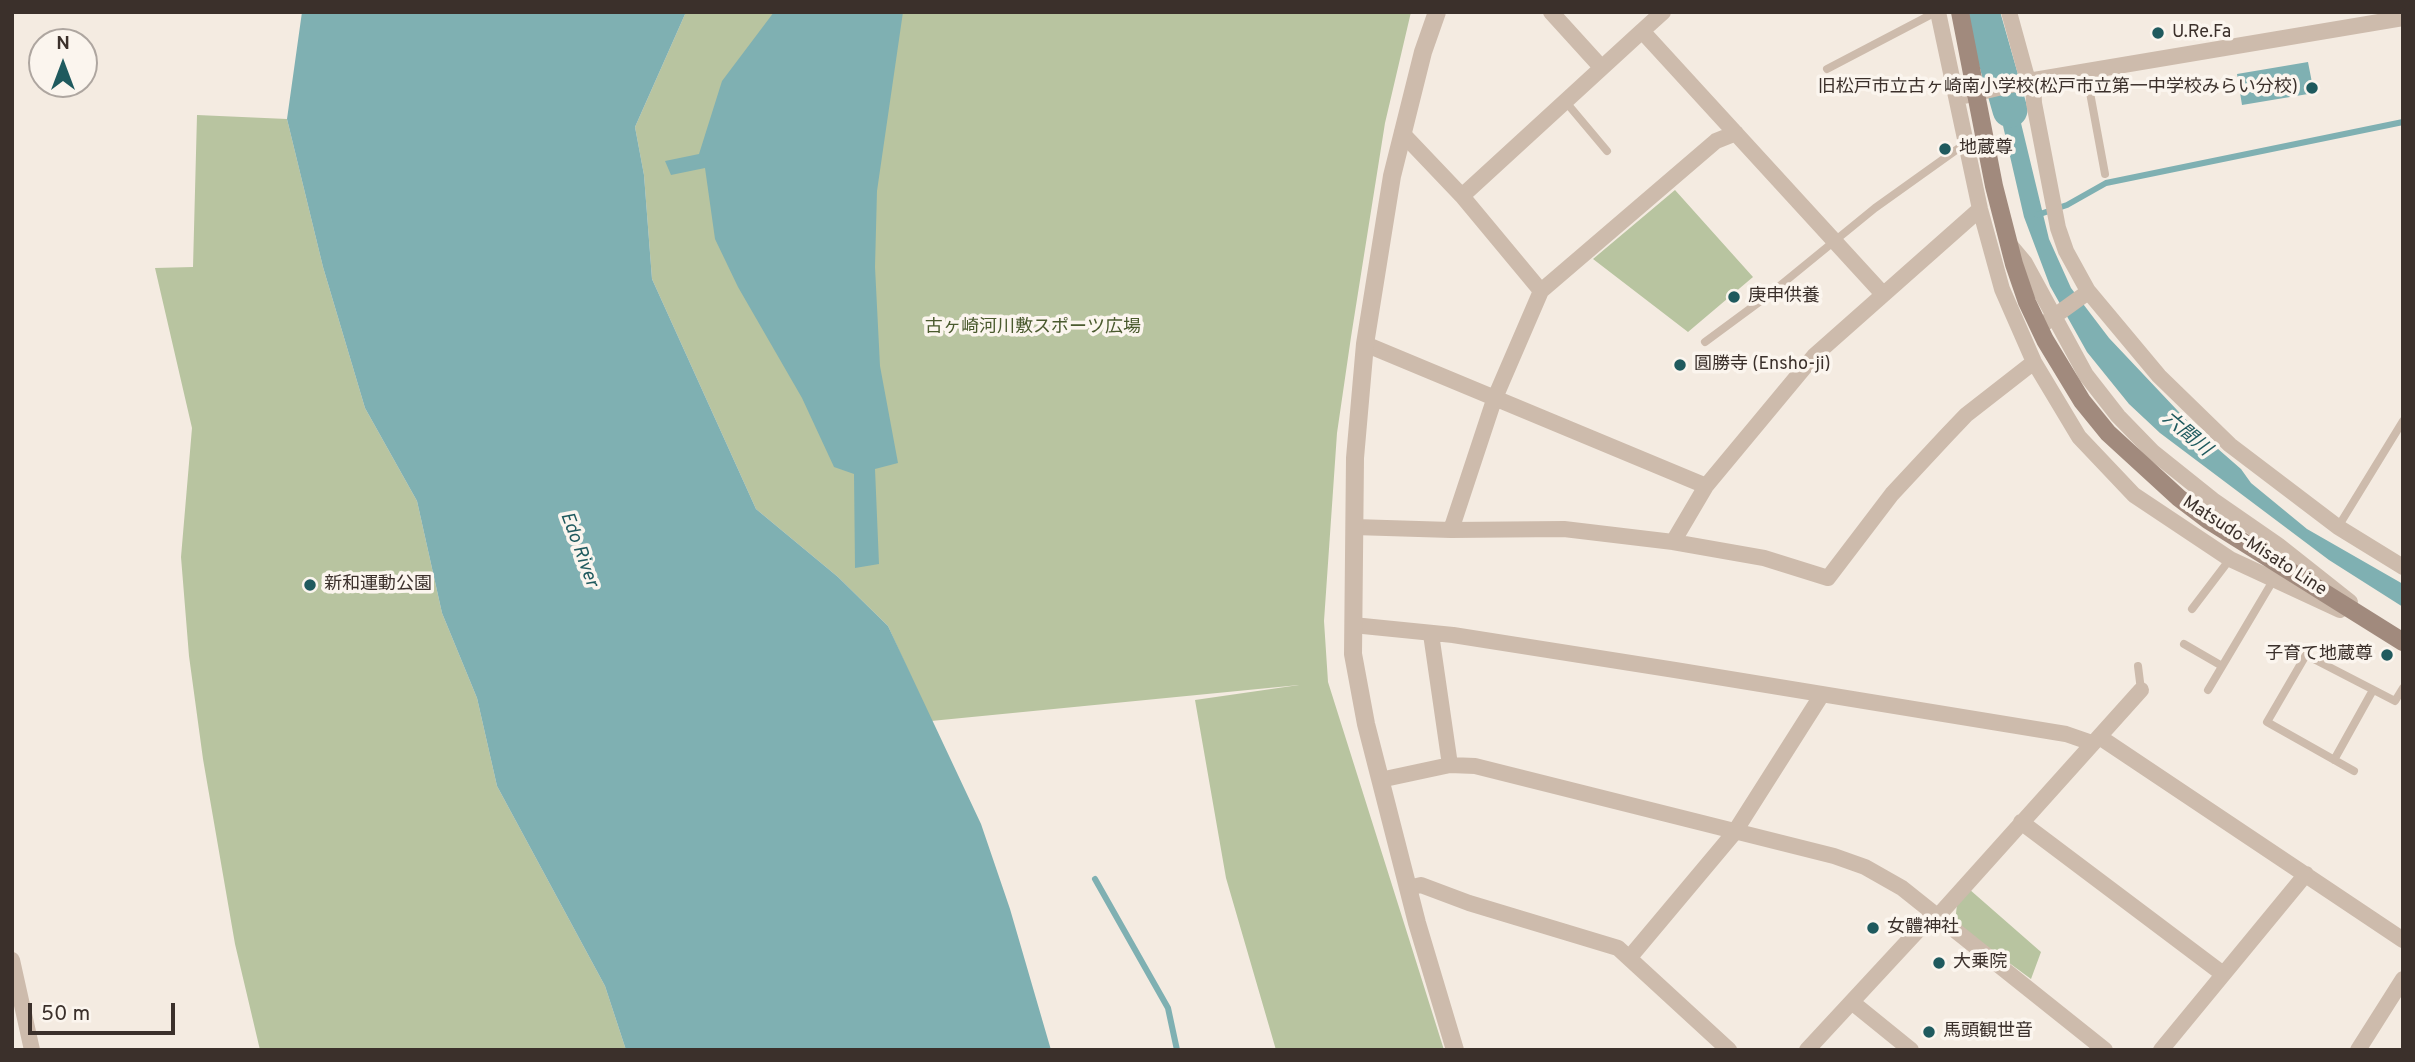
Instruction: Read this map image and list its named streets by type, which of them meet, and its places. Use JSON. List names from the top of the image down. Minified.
{"streets":{"main road":["Matsudo-Misato Line"]},"water":["六間川","Edo River"],"parks":["古ヶ崎河川敷スポーツ広場"],"places":["U.Re.Fa","旧松戸市立古ヶ崎南小学校(松戸市立第一中学校みらい分校)","地蔵尊","庚申供養","圓勝寺 (Ensho-ji)","新和運動公園","子育て地蔵尊","女體神社","大乗院","馬頭観世音"],"scale_bar":"50 m","north":"top"}
